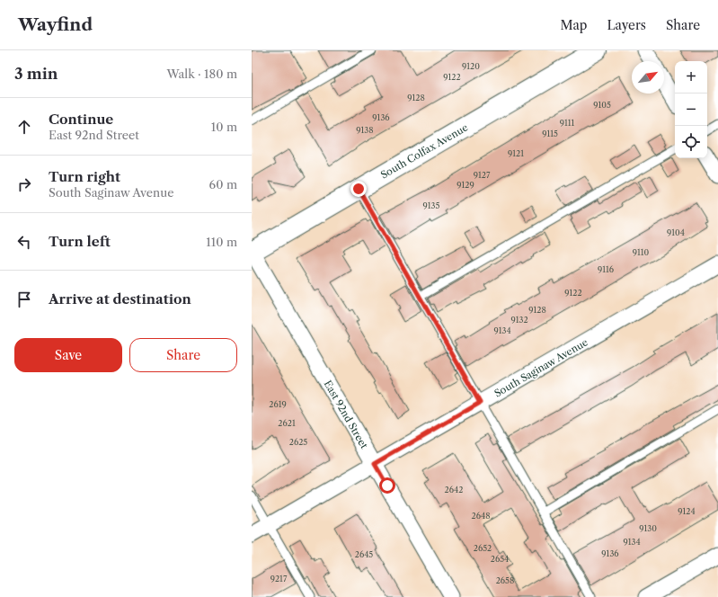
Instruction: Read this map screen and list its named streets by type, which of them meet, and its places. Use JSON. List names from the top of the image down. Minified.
{"streets":{"main road":["South Colfax Avenue"],"street":["South Saginaw Avenue","East 92nd Street"]},"crossings":[["South Colfax Avenue","East 92nd Street"],["South Saginaw Avenue","East 92nd Street"]],"house_numbers":["9120","9122","9128","9105","9136","9111","9138","9115","9121","9127","9129","9135","9104","9110","9116","9122","9128","9132","9134","2619","2621","2625","2642","9124","2648","9130","9134","2652","9136","2645","2654","9217","2658"],"north":"top right","page":{"header":"Wayfind","nav":["Map","Layers","Share"],"heading":["3 min","Walk · 180 m"],"map_buttons":["+","−"],"list":[["Continue","East 92nd Street","10 m"],["Turn right","South Saginaw Avenue","60 m"],["Turn left","110 m"],"Arrive at destination"],"buttons":["Save","Share"]}}
